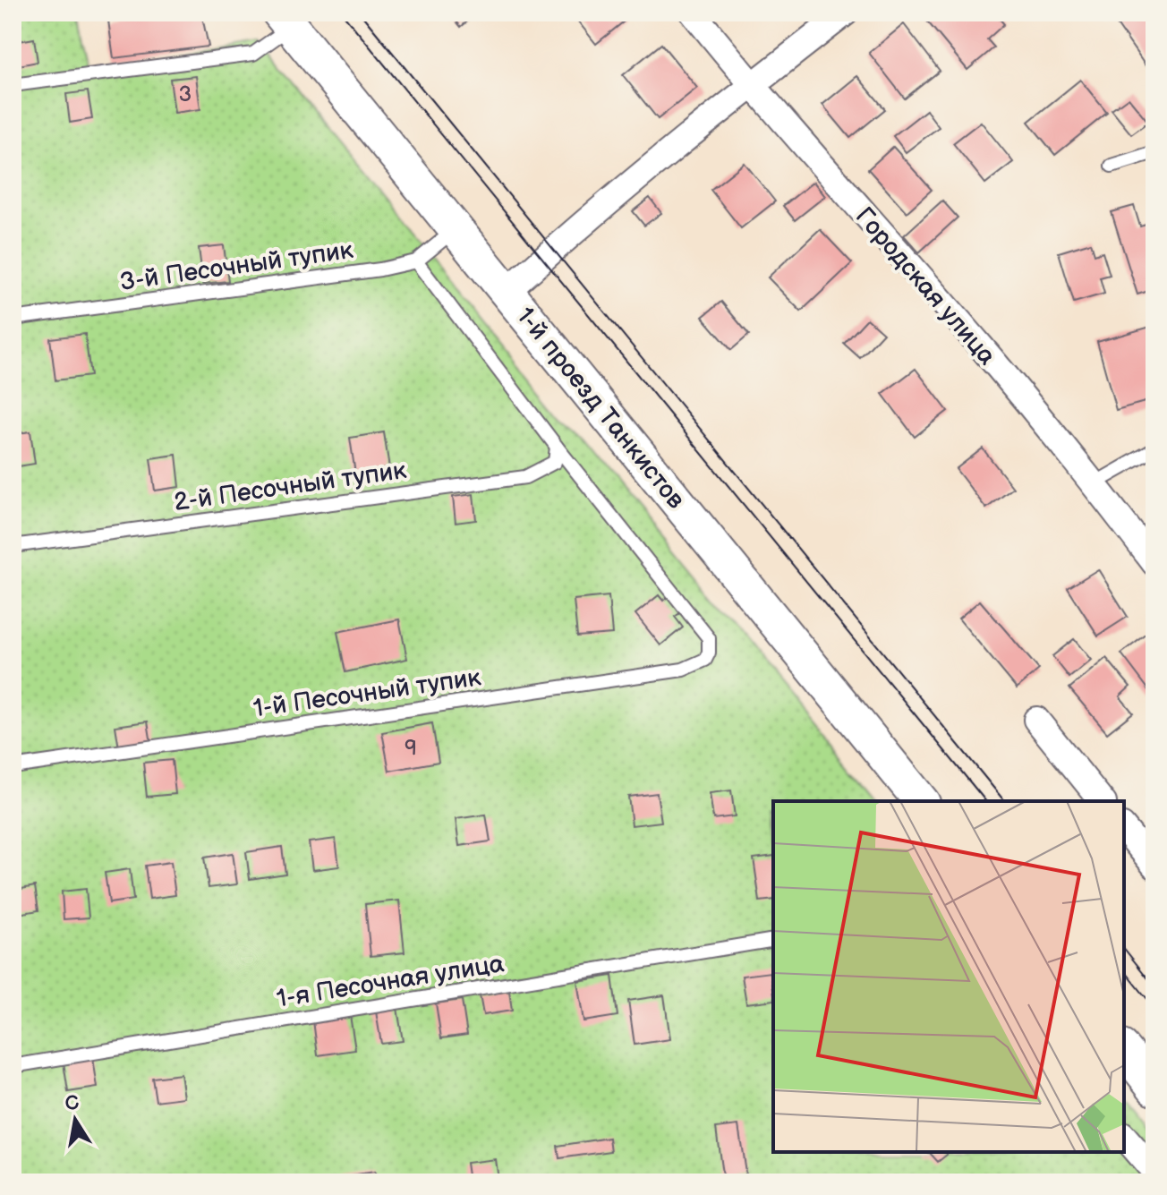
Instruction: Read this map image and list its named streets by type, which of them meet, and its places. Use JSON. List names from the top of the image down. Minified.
{"streets":{"main road":["1-й проезд Танкистов"],"street":["Городская улица"],"lane":["3-й Песочный тупик","2-й Песочный тупик","1-й Песочный тупик","1-я Песочная улица"]},"crossings":[["3-й Песочный тупик","1-й проезд Танкистов"],["2-й Песочный тупик","1-й Песочный тупик"]],"house_numbers":["3","9"],"north":"top"}
